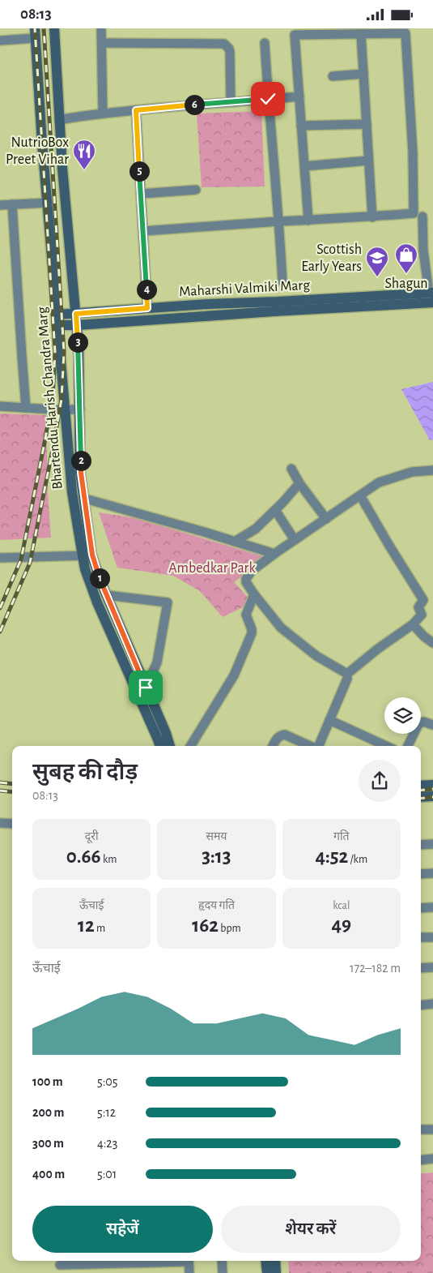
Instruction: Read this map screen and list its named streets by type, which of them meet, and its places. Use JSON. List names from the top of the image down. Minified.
{"streets":{"main road":["Maharshi Valmiki Marg","Bhartendu Harish Chandra Marg"]},"crossings":[["Maharshi Valmiki Marg","Bhartendu Harish Chandra Marg"]],"parks":["Ambedkar Park"],"places":{"restaurant":["NutrioBox Preet Vihar"],"shop":["Shagun"],"school or university":["Scottish Early Years"]},"page":{"status":"08:13","pins":["6","5","4","3","2","1"],"heading":["सुबह की दौड़","08:13"],"stats":[["दूरी","0.66 km"],["समय","3:13"],["गति","4:52 /km"],["ऊँचाई","12 m"],["हृदय गति","162 bpm"],["kcal","49"]],"chart":["ऊँचाई","172–182 m"],"list":[{"name":"100 m","note":"5:05"},{"name":"200 m","note":"5:12"},{"name":"300 m","note":"4:23"},{"name":"400 m","note":"5:01"}],"buttons":["सहेजें","शेयर करें"]}}
